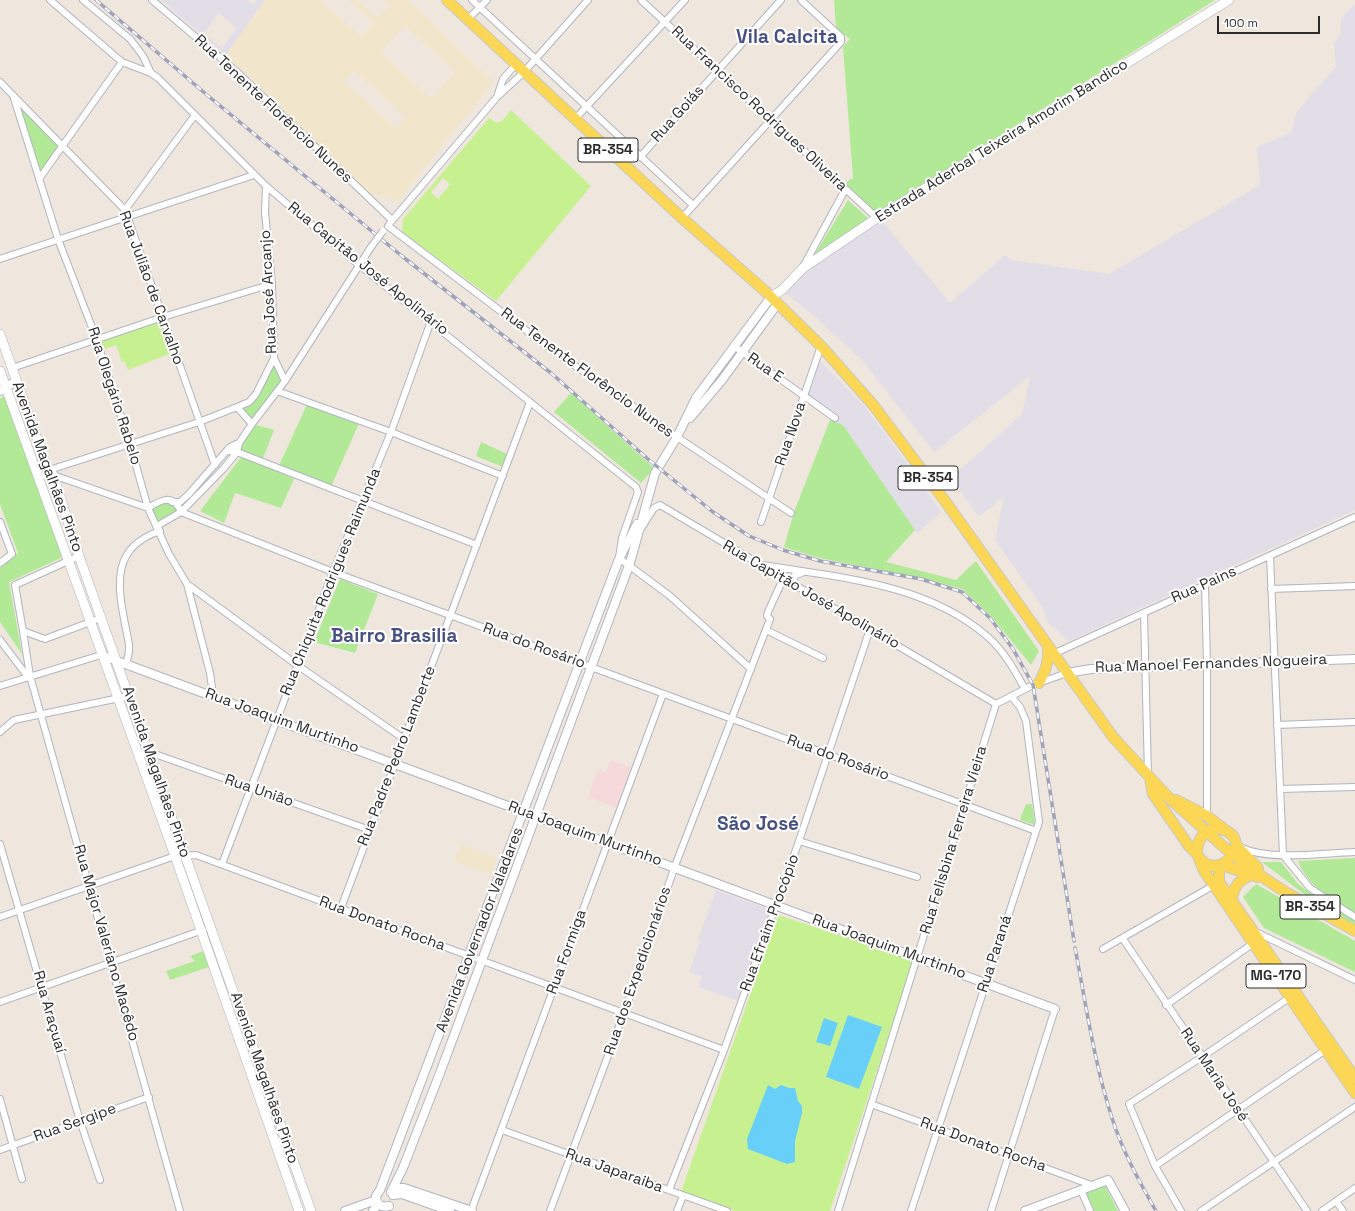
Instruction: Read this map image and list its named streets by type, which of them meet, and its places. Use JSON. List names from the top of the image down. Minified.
{"streets":{"main road":["Estrada Aderbal Teixeira Amorim Bandico","BR-354","Avenida Magalhães Pinto","MG-170"],"street":["Rua Tenente Florêncio Nunes","Rua Francisco Rodrigues Oliveira","Rua Goiás","Rua Capitão José Apolinário","Rua Julião de Carvalho","Rua José Arcanjo","Rua E","Rua Olegário Rabelo","Rua Nova","Rua Chiquita Rodrigues Raimunda","Rua Pains","Rua do Rosário","Rua Manoel Fernandes Nogueira","Rua Joaquim Murtinho","Rua Padre Pedro Lamberte","Rua União","Rua Felisbina Ferreira Vieira","Rua Efraim Procópio","Rua Donato Rocha","Avenida Governador Valadares","Rua Major Valeriano Macêdo","Rua Formiga","Rua Paraná","Rua dos Expedicionários","Rua Araçuaí","Rua Maria José","Rua Sergipe","Rua Japaraiba"]},"crossings":[["Rua Tenente Florêncio Nunes","Rua Nova"],["Rua Tenente Florêncio Nunes","Avenida Governador Valadares"],["Rua Francisco Rodrigues Oliveira","Rua Goiás"],["Rua Francisco Rodrigues Oliveira","Estrada Aderbal Teixeira Amorim Bandico"],["Estrada Aderbal Teixeira Amorim Bandico","BR-354"],["Estrada Aderbal Teixeira Amorim Bandico","Avenida Governador Valadares"],["BR-354","Rua Nova"],["BR-354","Rua Pains"],["BR-354","Rua Manoel Fernandes Nogueira"],["BR-354","Avenida Governador Valadares"],["Rua Capitão José Apolinário","Rua José Arcanjo"],["Rua Capitão José Apolinário","Rua Chiquita Rodrigues Raimunda"],["Rua Capitão José Apolinário","Rua Padre Pedro Lamberte"],["Rua Capitão José Apolinário","Rua Felisbina Ferreira Vieira"],["Rua Capitão José Apolinário","Rua Efraim Procópio"],["Rua Capitão José Apolinário","Avenida Governador Valadares"],["Rua Capitão José Apolinário","Rua dos Expedicionários"],["Rua Julião de Carvalho","Rua José Arcanjo"],["Rua Julião de Carvalho","Rua Olegário Rabelo"],["Rua José Arcanjo","Rua Olegário Rabelo"],["Rua José Arcanjo","Avenida Magalhães Pinto"],["Rua E","Rua Nova"],["Rua E","Avenida Governador Valadares"],["Rua Olegário Rabelo","Rua Joaquim Murtinho"],["Avenida Magalhães Pinto","Rua Joaquim Murtinho"],["Avenida Magalhães Pinto","Rua União"],["Avenida Magalhães Pinto","Rua Donato Rocha"],["Rua Chiquita Rodrigues Raimunda","Rua do Rosário"],["Rua Chiquita Rodrigues Raimunda","Rua Joaquim Murtinho"],["Rua Chiquita Rodrigues Raimunda","Rua União"],["Rua Chiquita Rodrigues Raimunda","Rua Donato Rocha"],["Rua do Rosário","Rua Padre Pedro Lamberte"],["Rua do Rosário","Rua Felisbina Ferreira Vieira"],["Rua do Rosário","Rua Efraim Procópio"],["Rua do Rosário","Avenida Governador Valadares"],["Rua do Rosário","Rua Formiga"],["Rua do Rosário","Rua Paraná"],["Rua do Rosário","Rua dos Expedicionários"],["Rua Joaquim Murtinho","Rua Padre Pedro Lamberte"],["Rua Joaquim Murtinho","Rua Felisbina Ferreira Vieira"],["Rua Joaquim Murtinho","Rua Efraim Procópio"],["Rua Joaquim Murtinho","Avenida Governador Valadares"],["Rua Joaquim Murtinho","Rua Formiga"],["Rua Joaquim Murtinho","Rua Paraná"],["Rua Joaquim Murtinho","Rua dos Expedicionários"],["Rua Padre Pedro Lamberte","Rua União"],["Rua Padre Pedro Lamberte","Rua Donato Rocha"],["Rua Felisbina Ferreira Vieira","Rua Donato Rocha"],["Rua Efraim Procópio","Rua Donato Rocha"],["Rua Efraim Procópio","Rua Japaraiba"],["Rua Donato Rocha","Avenida Governador Valadares"],["Rua Donato Rocha","Rua Formiga"],["Rua Donato Rocha","Rua Paraná"],["Rua Donato Rocha","Rua dos Expedicionários"],["Rua Major Valeriano Macêdo","Rua Sergipe"],["Rua Formiga","Rua Japaraiba"],["Rua dos Expedicionários","Rua Japaraiba"],["Rua Araçuaí","Rua Sergipe"]],"districts":["Vila Calcita","Bairro Brasilia","São José"],"scale_bar":"100 m"}
